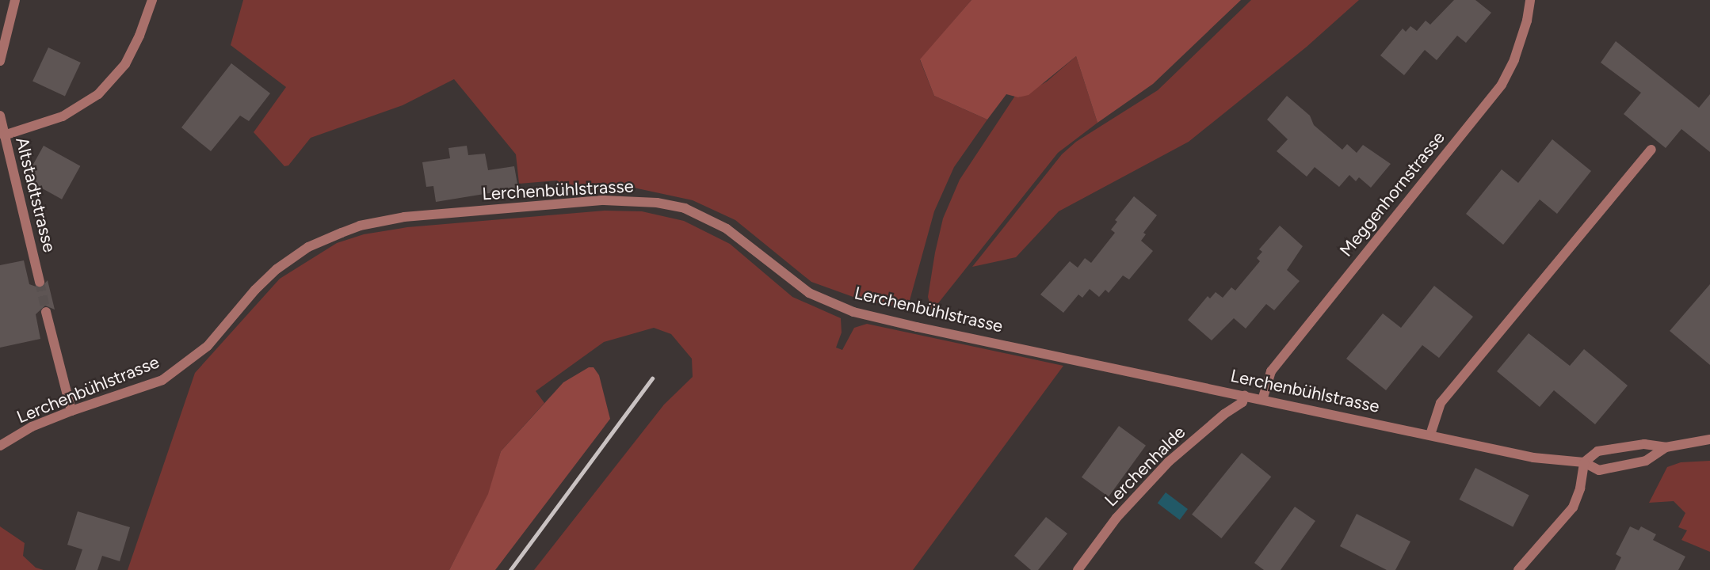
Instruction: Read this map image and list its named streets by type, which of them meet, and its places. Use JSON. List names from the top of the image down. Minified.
{"streets":{"street":["Lerchenbühlstrasse","Meggenhornstrasse","Altstadtstrasse","Lerchenhalde"]},"crossings":[["Lerchenbühlstrasse","Meggenhornstrasse"],["Lerchenbühlstrasse","Lerchenhalde"]]}
